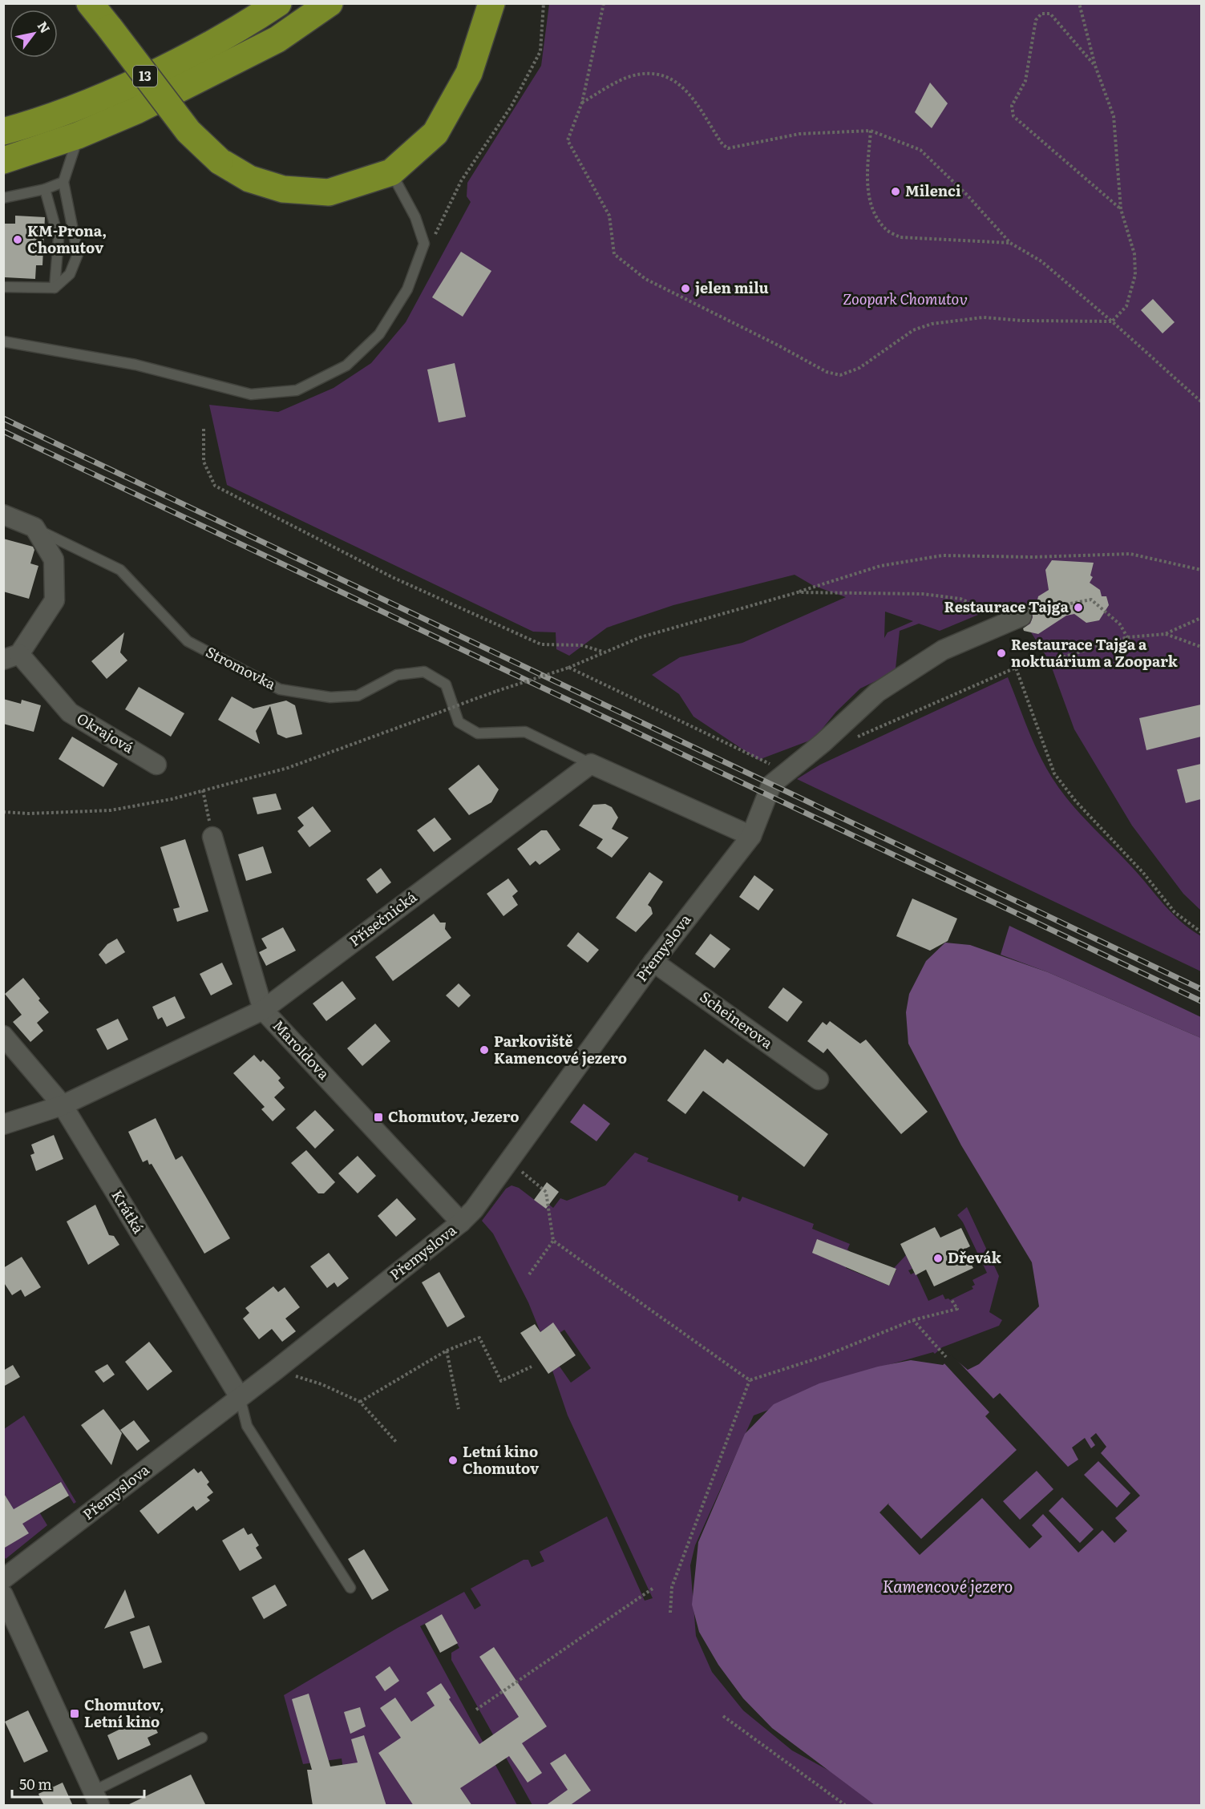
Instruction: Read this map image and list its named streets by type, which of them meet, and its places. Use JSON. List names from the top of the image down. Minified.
{"streets":{"highway":["13"],"street":["Stromovka","Okrajová","Přísečnická","Přemyslova","Scheinerova","Maroldova","Krátká"]},"crossings":[["Stromovka","Okrajová"],["Stromovka","Přísečnická"],["Přísečnická","Maroldova"],["Přísečnická","Krátká"],["Přemyslova","Scheinerova"],["Přemyslova","Maroldova"],["Přemyslova","Krátká"]],"water":["Kamencové jezero"],"parks":["Zoopark Chomutov"],"places":{"other":["Milenci","KM-Prona, Chomutov","jelen milu","Restaurace Tajga","Restaurace Tajga a noktuárium a Zoopark","Parkoviště Kamencové jezero","Dřevák","Letní kino Chomutov"],"transit":["Chomutov, Jezero","Chomutov, Letní kino"]},"scale_bar":"50 m","north":"top right"}
